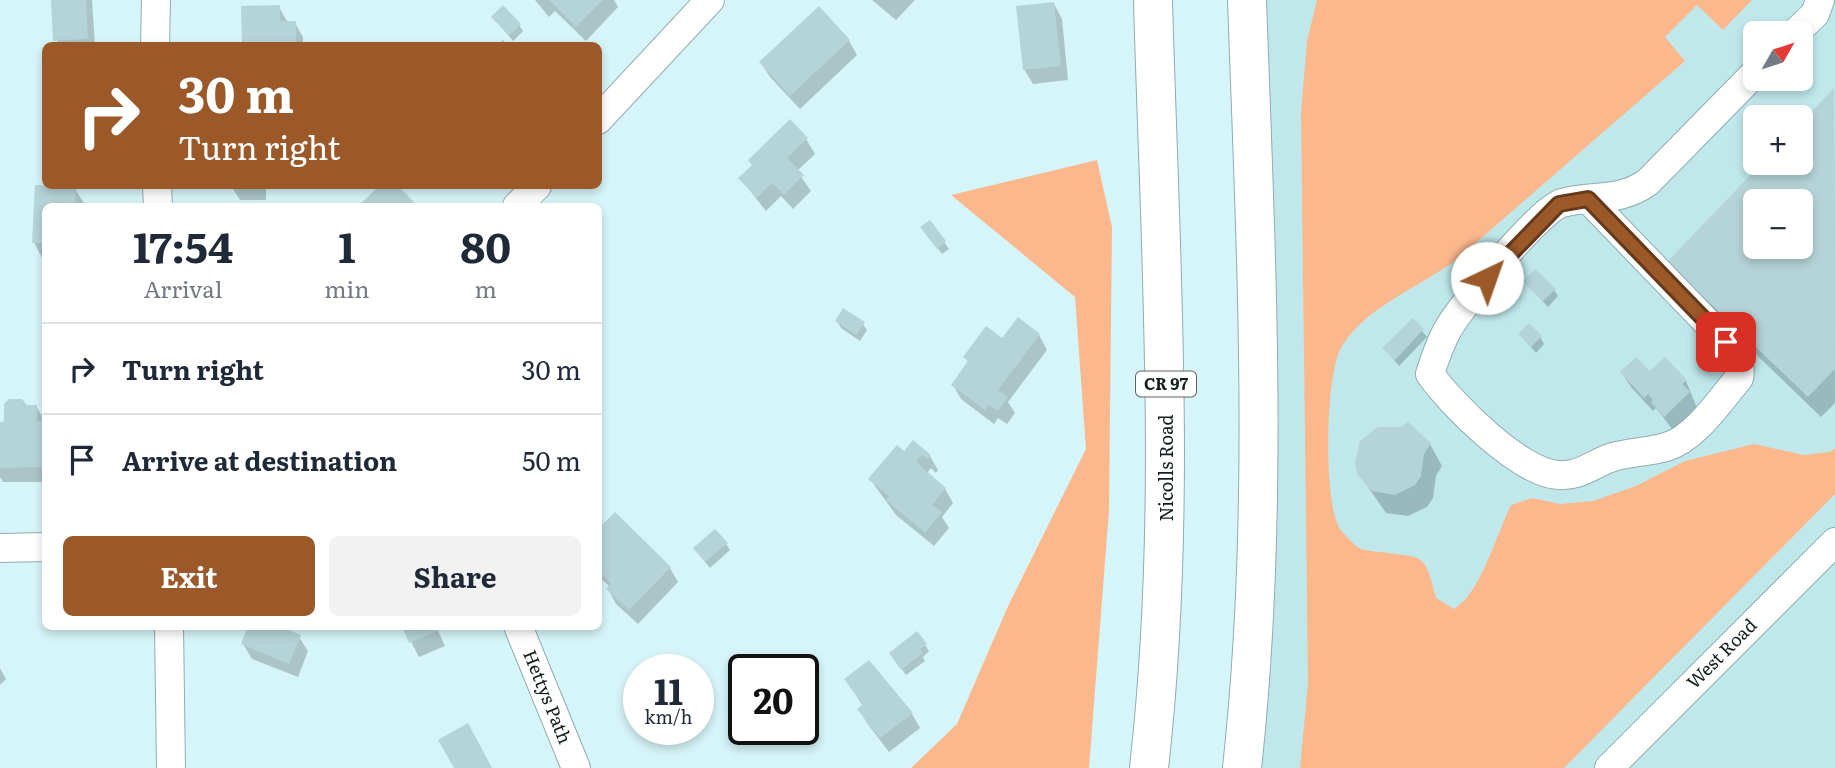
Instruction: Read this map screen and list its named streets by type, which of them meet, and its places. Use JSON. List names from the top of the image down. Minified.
{"streets":{"highway":["CR 97","Nicolls Road"],"street":["West Road","Hettys Path"]},"north":"top right","page":{"map_buttons":["+","−"],"turn":["30 m","Turn right"],"eta":["17:54","Arrival","1","min","80","m"],"list":[{"name":"Turn right","value":"30 m"},{"name":"Arrive at destination","value":"50 m"}],"buttons":["Exit","Share"],"speed":"11 km/h","limit":"20"}}
